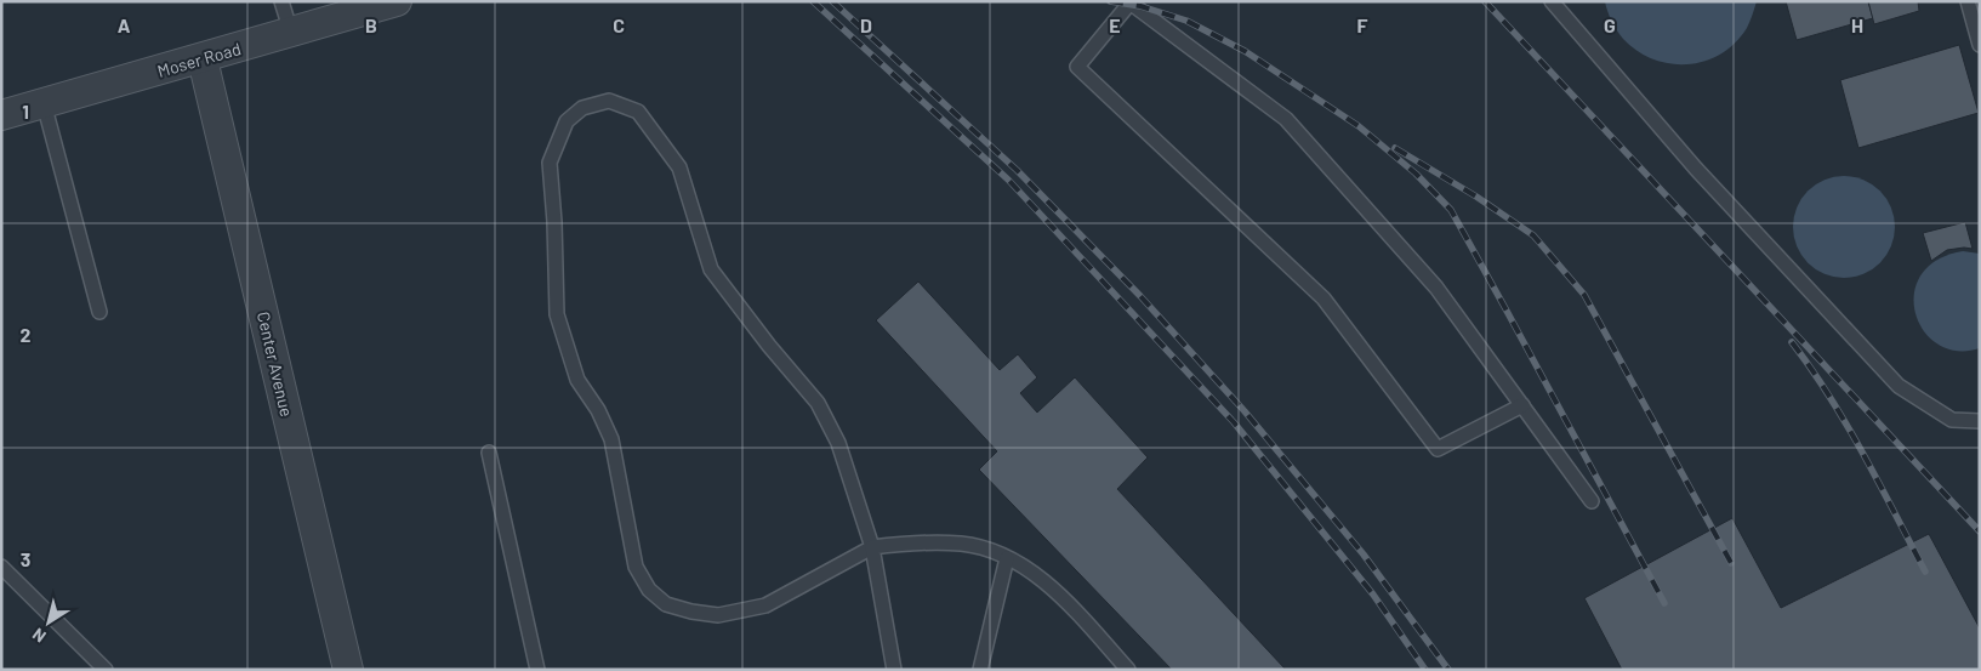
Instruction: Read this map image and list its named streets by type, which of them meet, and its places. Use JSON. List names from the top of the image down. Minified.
{"streets":{"street":["Moser Road","Center Avenue"]},"crossings":[["Moser Road","Center Avenue"]],"north":"bottom left","grid":{"columns":["A","B","C","D","E","F","G","H"],"rows":["1","2","3"]}}
